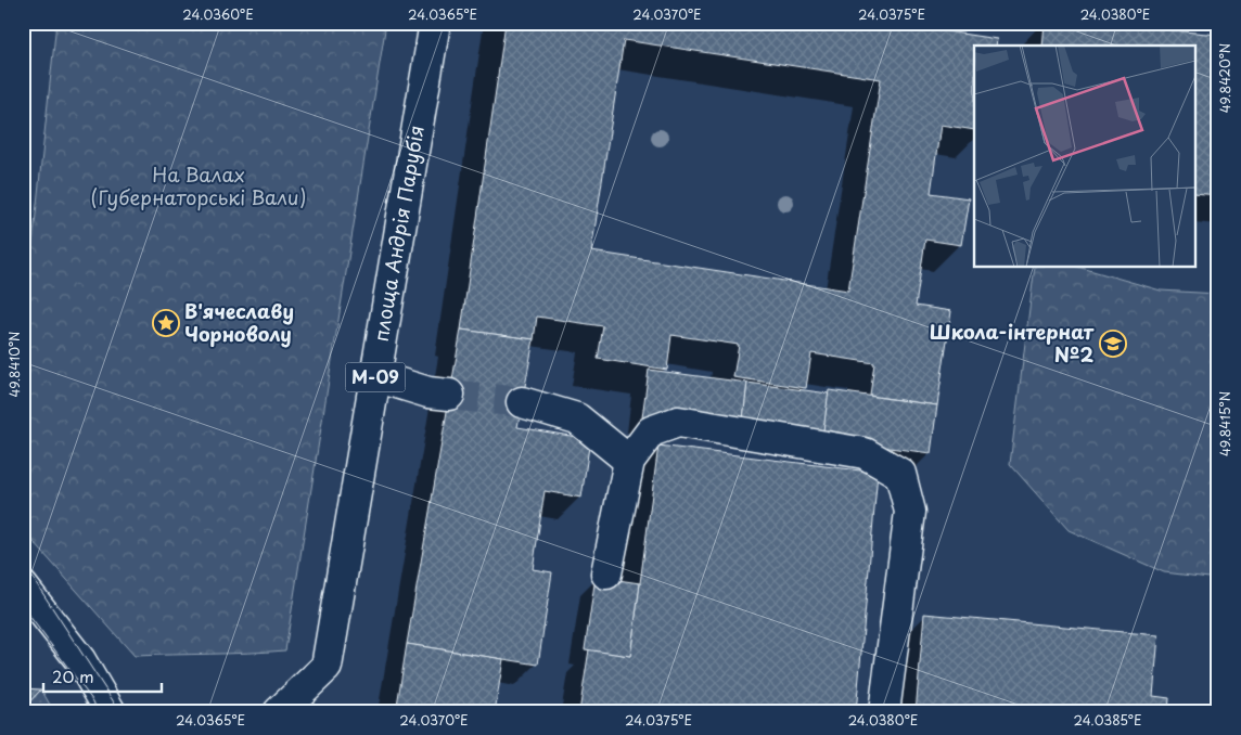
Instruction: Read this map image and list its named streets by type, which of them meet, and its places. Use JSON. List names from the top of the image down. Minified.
{"streets":{"main road":["площа Андрія Парубія","М-09"]},"parks":["На Валах (Губернаторські Вали)"],"places":{"place":["В'ячеславу Чорноволу"],"school or university":["Школа-інтернат №2"]},"scale_bar":"20 m","coordinates":["24.0360°E","24.0365°E","24.0370°E","24.0375°E","24.0380°E","49.8420°N","49.8410°N","49.8415°N","24.0385°E"]}
